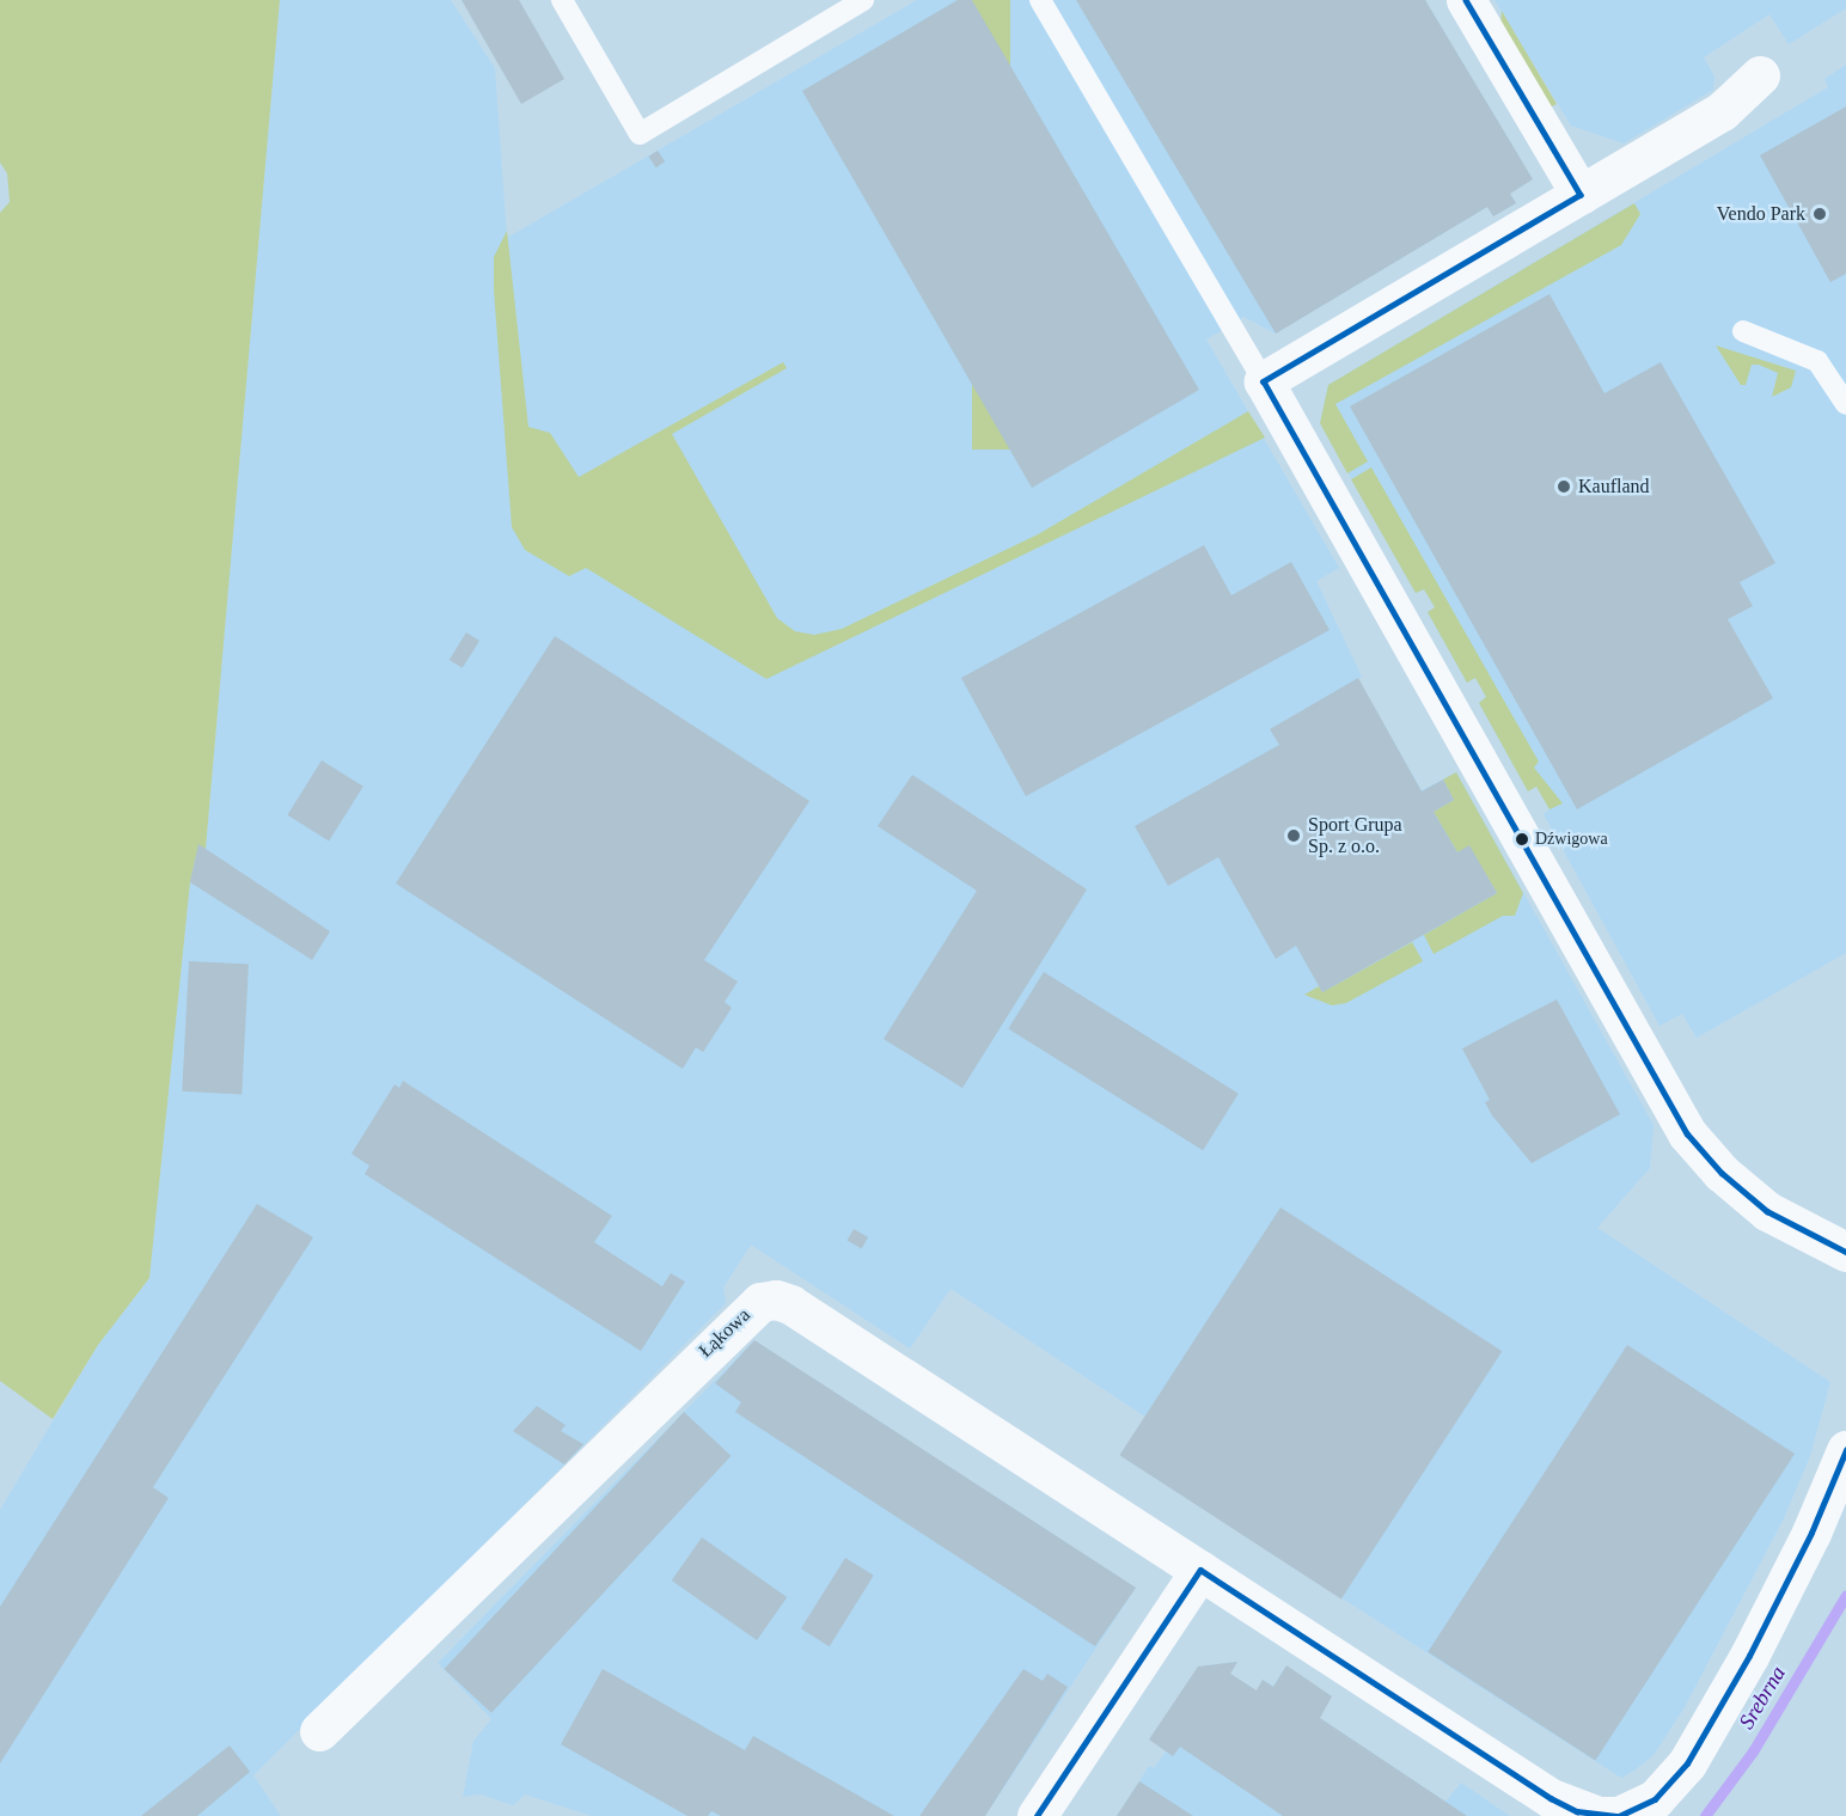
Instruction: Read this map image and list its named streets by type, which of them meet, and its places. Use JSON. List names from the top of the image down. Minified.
{"streets":{"street":["Łąkowa"]},"water":["Srebrna"],"places":["Vendo Park","Kaufland","Sport Grupa Sp. z o.o.","Dźwigowa"]}
